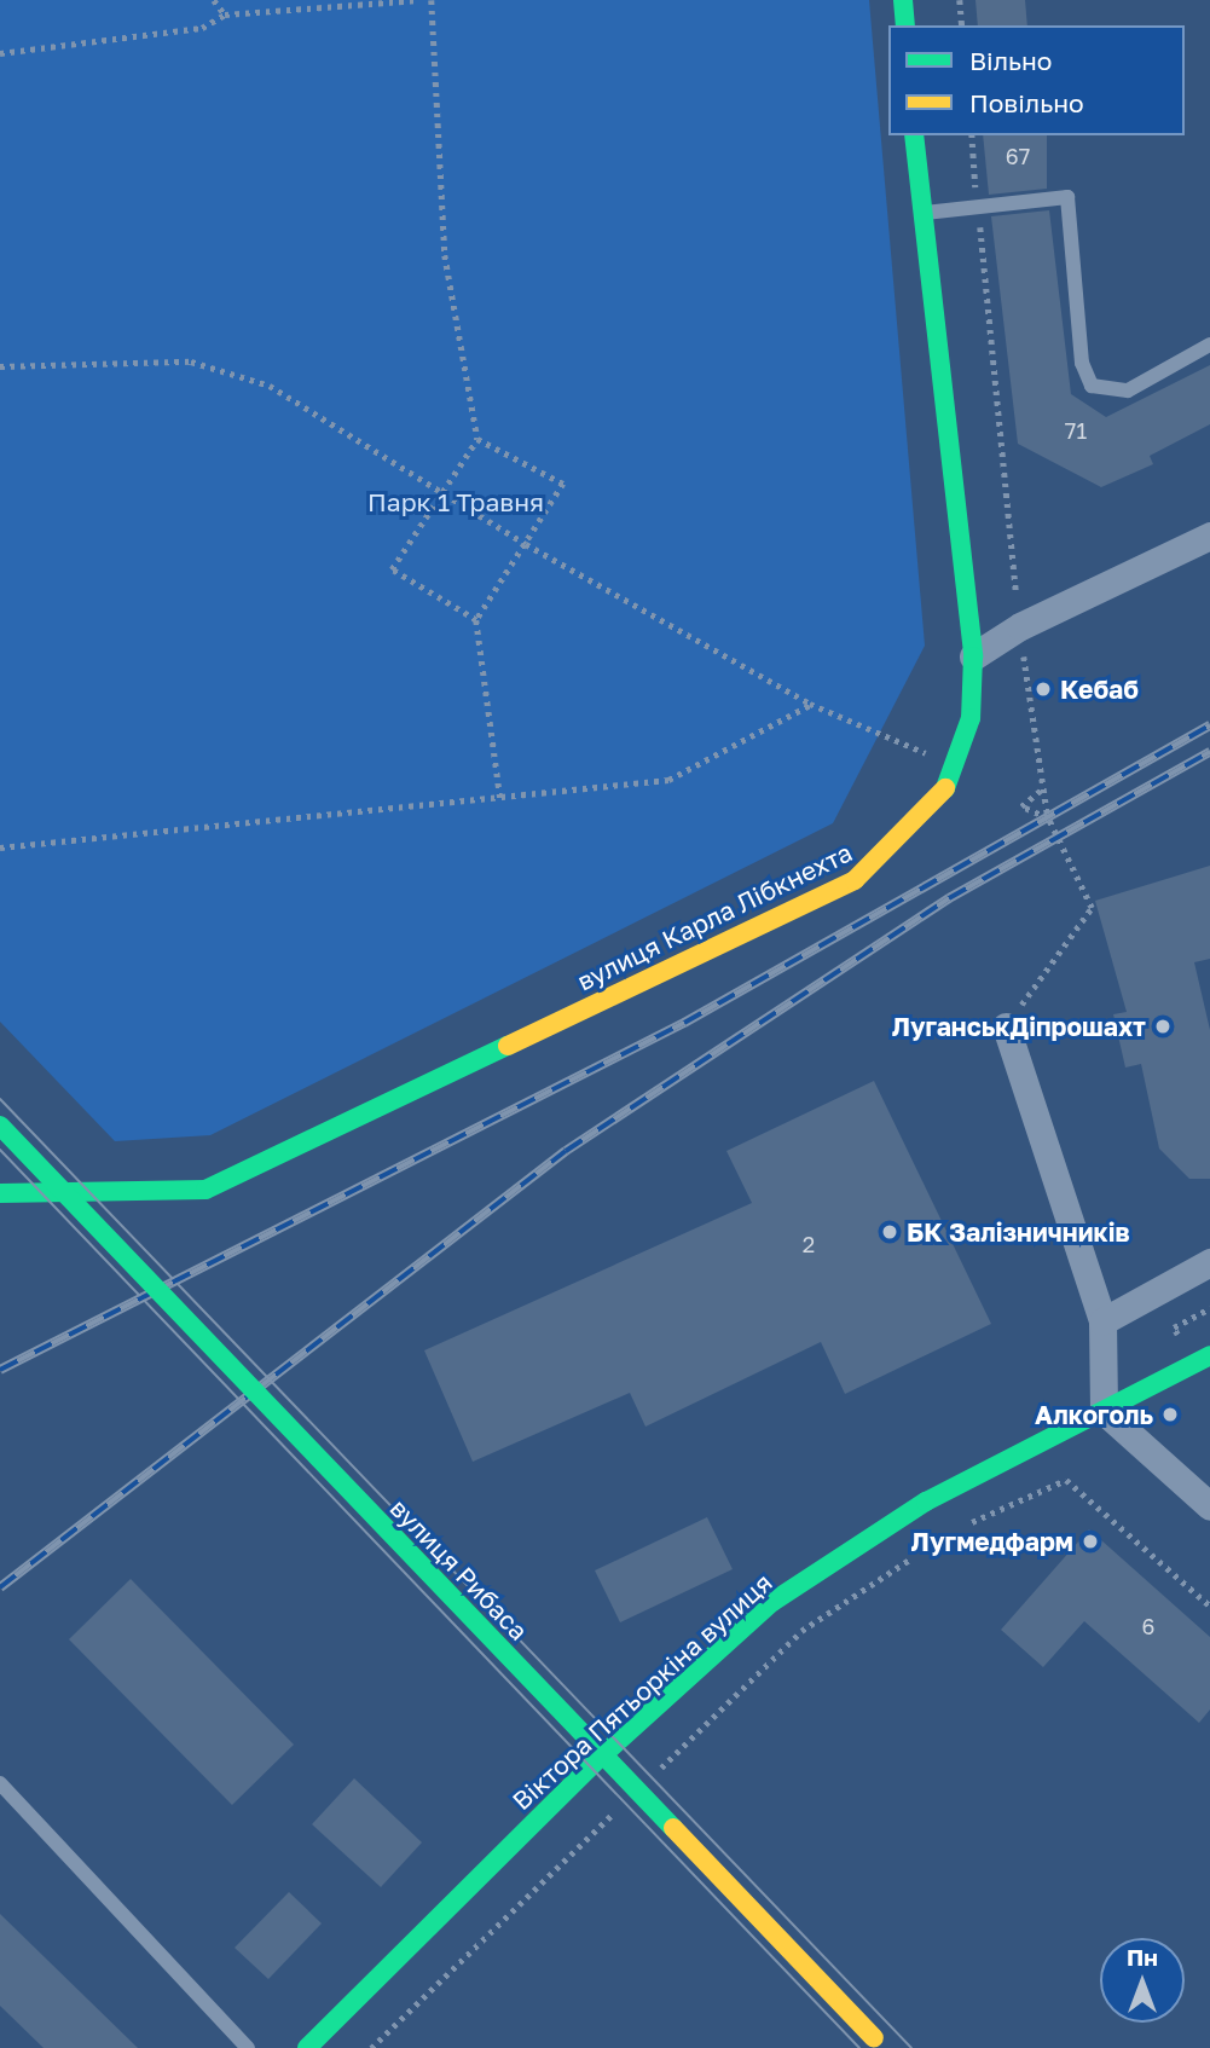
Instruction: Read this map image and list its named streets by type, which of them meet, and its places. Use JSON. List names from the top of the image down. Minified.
{"streets":{"street":["вулиця Карла Лібкнехта","вулиця Рибаса","Віктора Пятьоркіна вулиця"]},"parks":["Парк 1 Травня"],"places":["Кебаб","ЛуганськДіпрошахт","БК Залізничників","Алкоголь","Лугмедфарм"],"house_numbers":["67","71","2","6"],"legend":["Вільно","Повільно"],"north":"top"}
